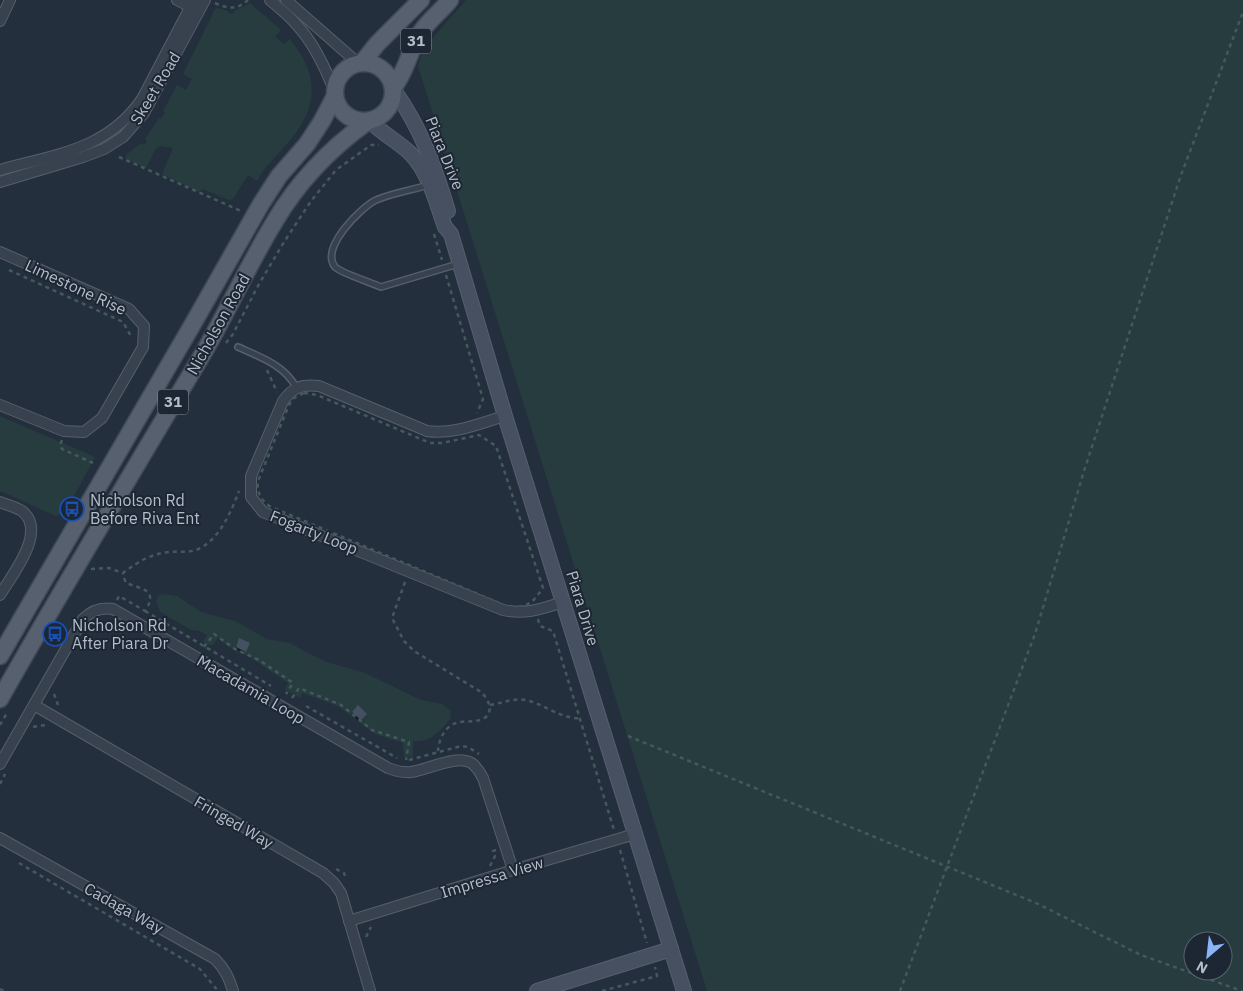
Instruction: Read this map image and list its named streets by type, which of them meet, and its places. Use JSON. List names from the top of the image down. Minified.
{"streets":{"main road":["31","Nicholson Road"],"street":["Skeet Road","Piara Drive","Limestone Rise","Fogarty Loop","Macadamia Loop","Fringed Way","Impressa View","Cadaga Way"]},"crossings":[["31","Piara Drive"],["31","Nicholson Road"],["Piara Drive","Nicholson Road"],["Piara Drive","Fogarty Loop"],["Piara Drive","Impressa View"],["Macadamia Loop","Fringed Way"],["Macadamia Loop","Impressa View"],["Fringed Way","Impressa View"]],"places":{"bus stop":["Nicholson Rd Before Riva Ent","Nicholson Rd After Piara Dr"]},"north":"bottom left"}
